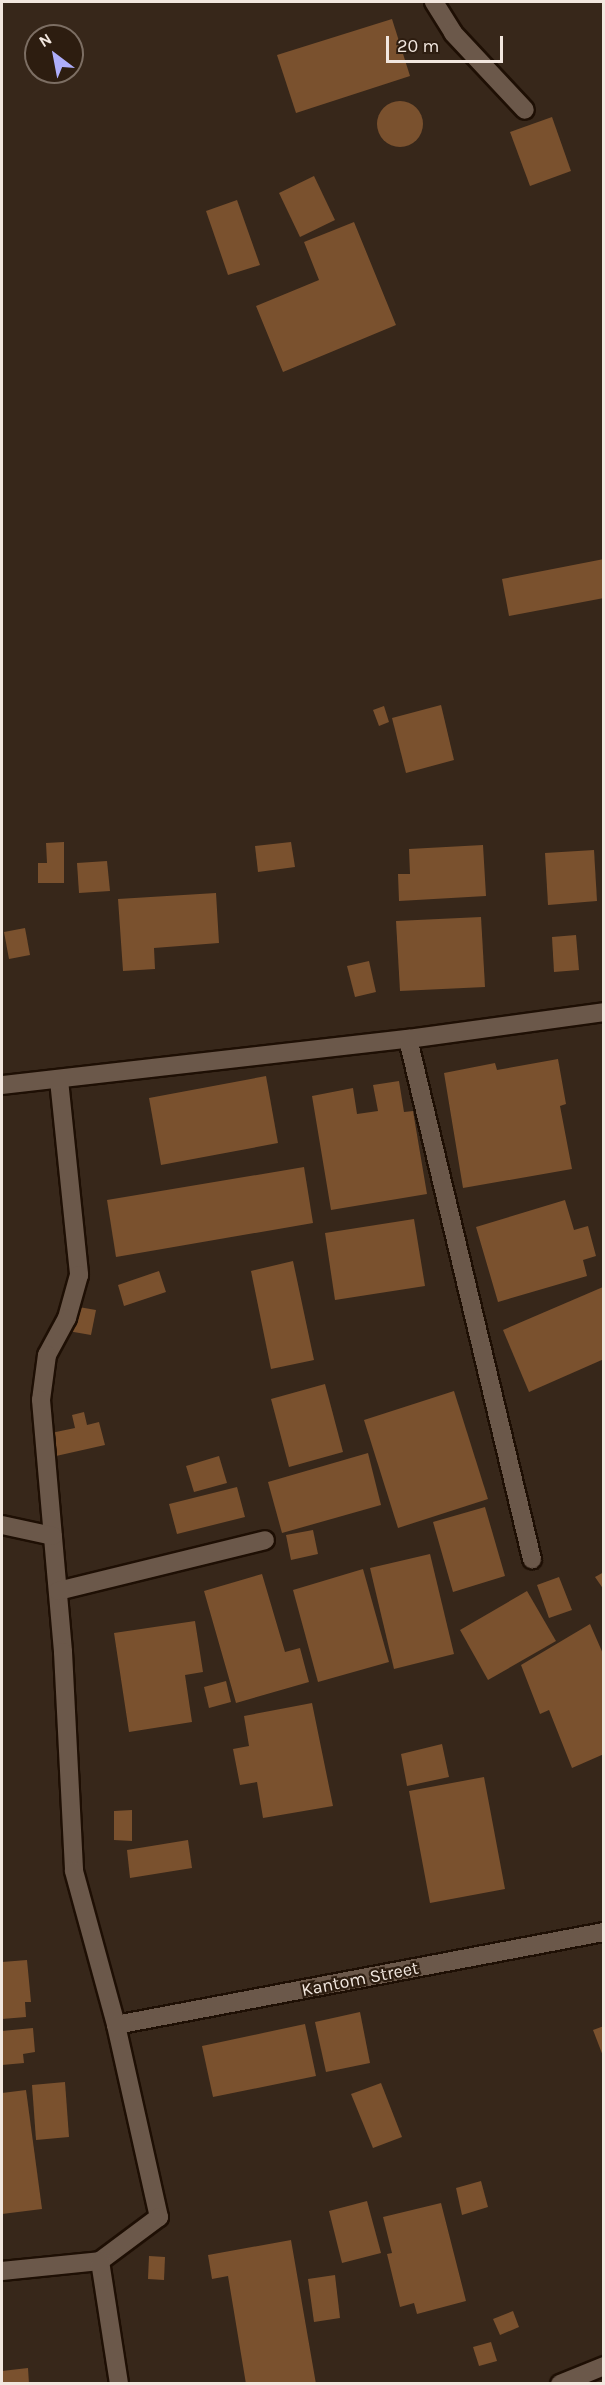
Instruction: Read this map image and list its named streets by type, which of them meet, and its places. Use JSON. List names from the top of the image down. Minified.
{"streets":{"street":["Kantom Street"]},"scale_bar":"20 m","north":"top left"}
